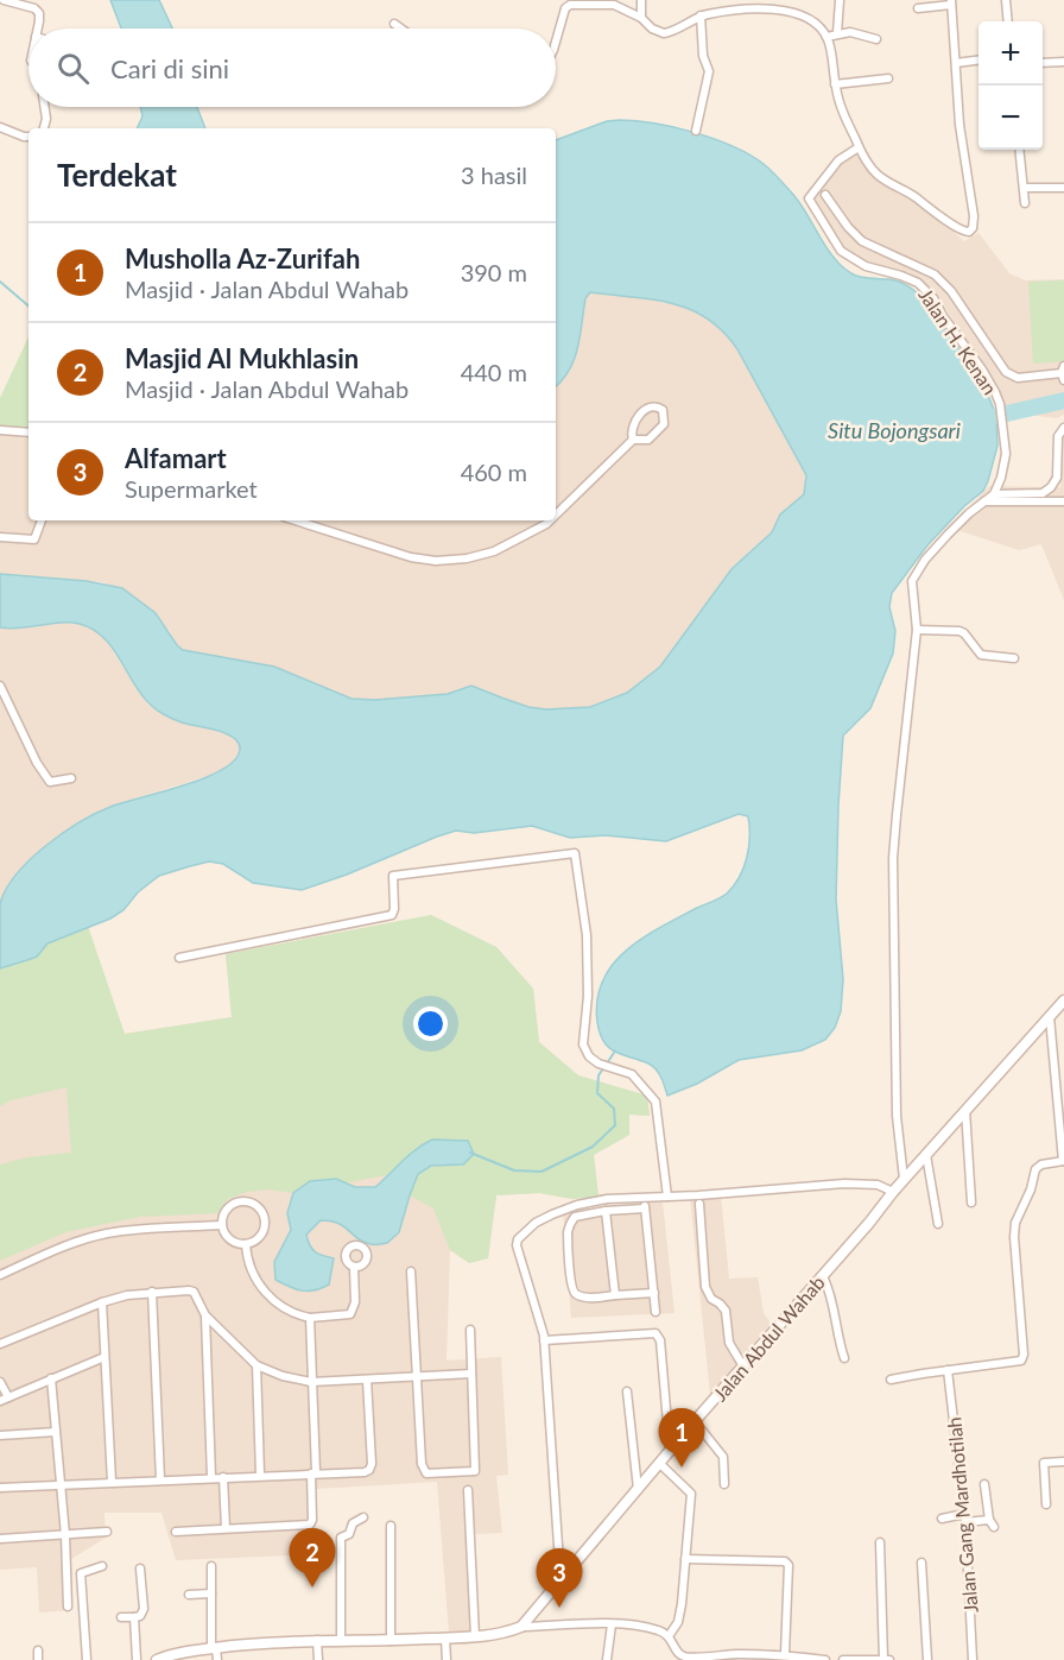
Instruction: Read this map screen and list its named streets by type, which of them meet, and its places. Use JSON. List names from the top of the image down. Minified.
{"streets":{"street":["Jalan H. Kenan","Jalan Abdul Wahab","Jalan Gang Mardhotilah"]},"water":["Situ Bojongsari"],"page":{"map_buttons":["+","−"],"search":"Cari di sini","heading":["Terdekat","3 hasil"],"list":[{"mark":"1","name":"Musholla Az-Zurifah","note":"Masjid · Jalan Abdul Wahab","value":"390 m"},{"mark":"2","name":"Masjid Al Mukhlasin","note":"Masjid · Jalan Abdul Wahab","value":"440 m"},{"mark":"3","name":"Alfamart","note":"Supermarket","value":"460 m"}],"pins":["1","2","3"]}}
